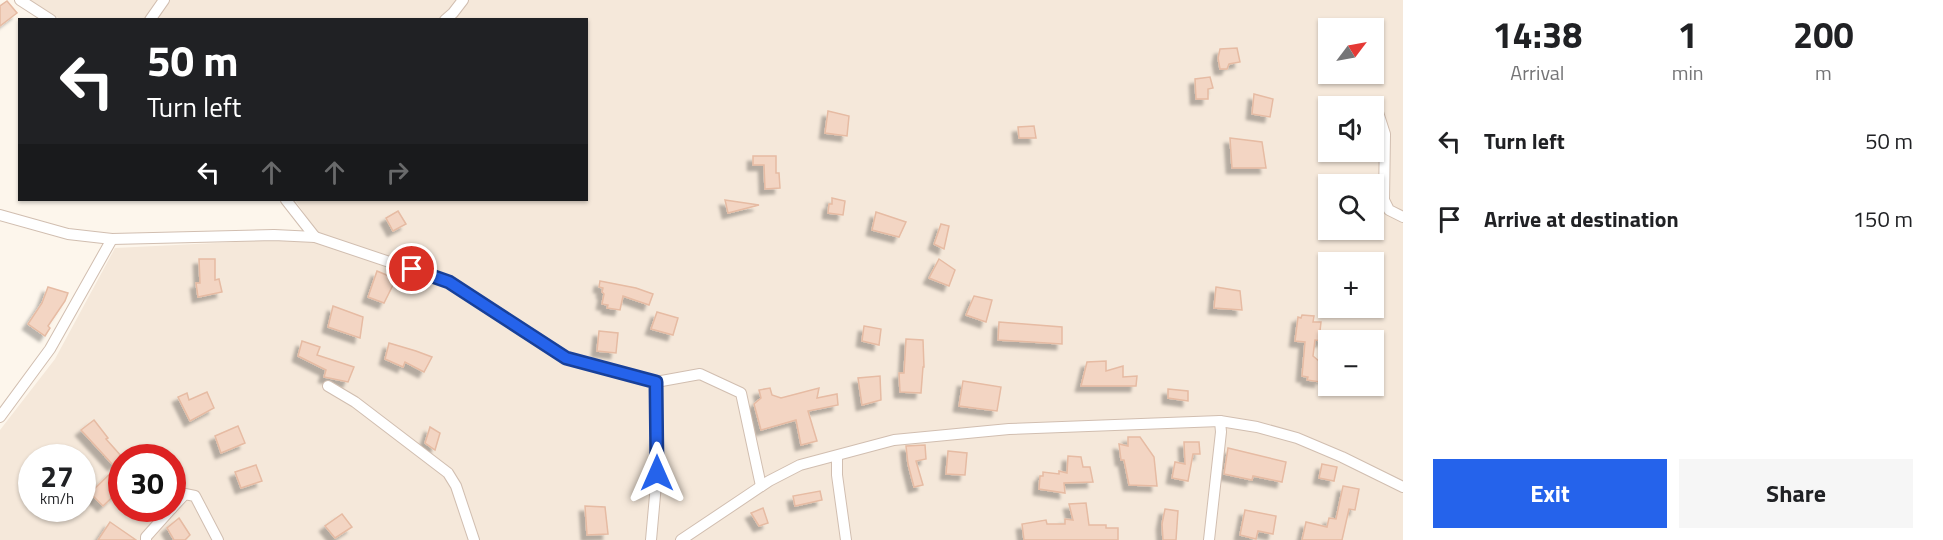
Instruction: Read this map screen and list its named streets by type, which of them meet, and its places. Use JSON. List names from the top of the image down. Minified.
{"north":"top right","page":{"eta":["14:38","Arrival","1","min","200","m"],"map_buttons":["+","−"],"turn":["50 m","Turn left"],"list":[{"name":"Turn left","value":"50 m"},{"name":"Arrive at destination","value":"150 m"}],"speed":"27 km/h","limit":"30","buttons":["Exit","Share"]}}
